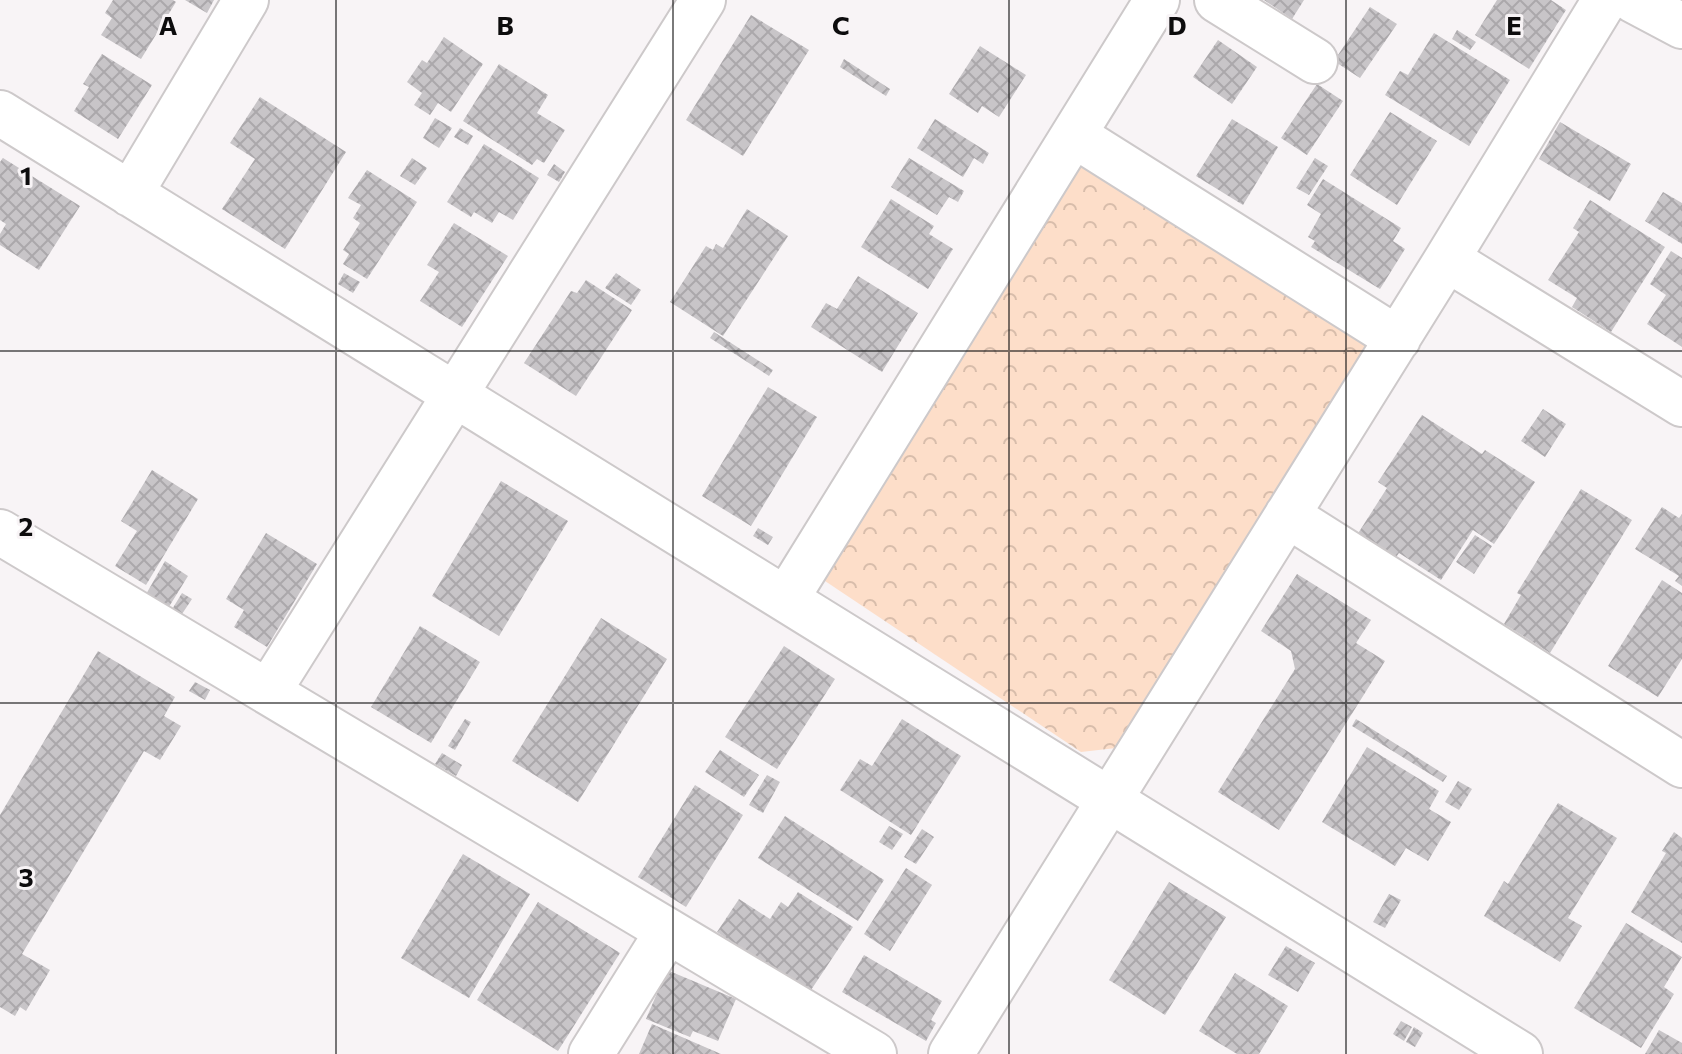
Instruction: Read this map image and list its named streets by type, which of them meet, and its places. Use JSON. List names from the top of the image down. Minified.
{"grid":{"columns":["A","B","C","D","E"],"rows":["1","2","3"]}}
